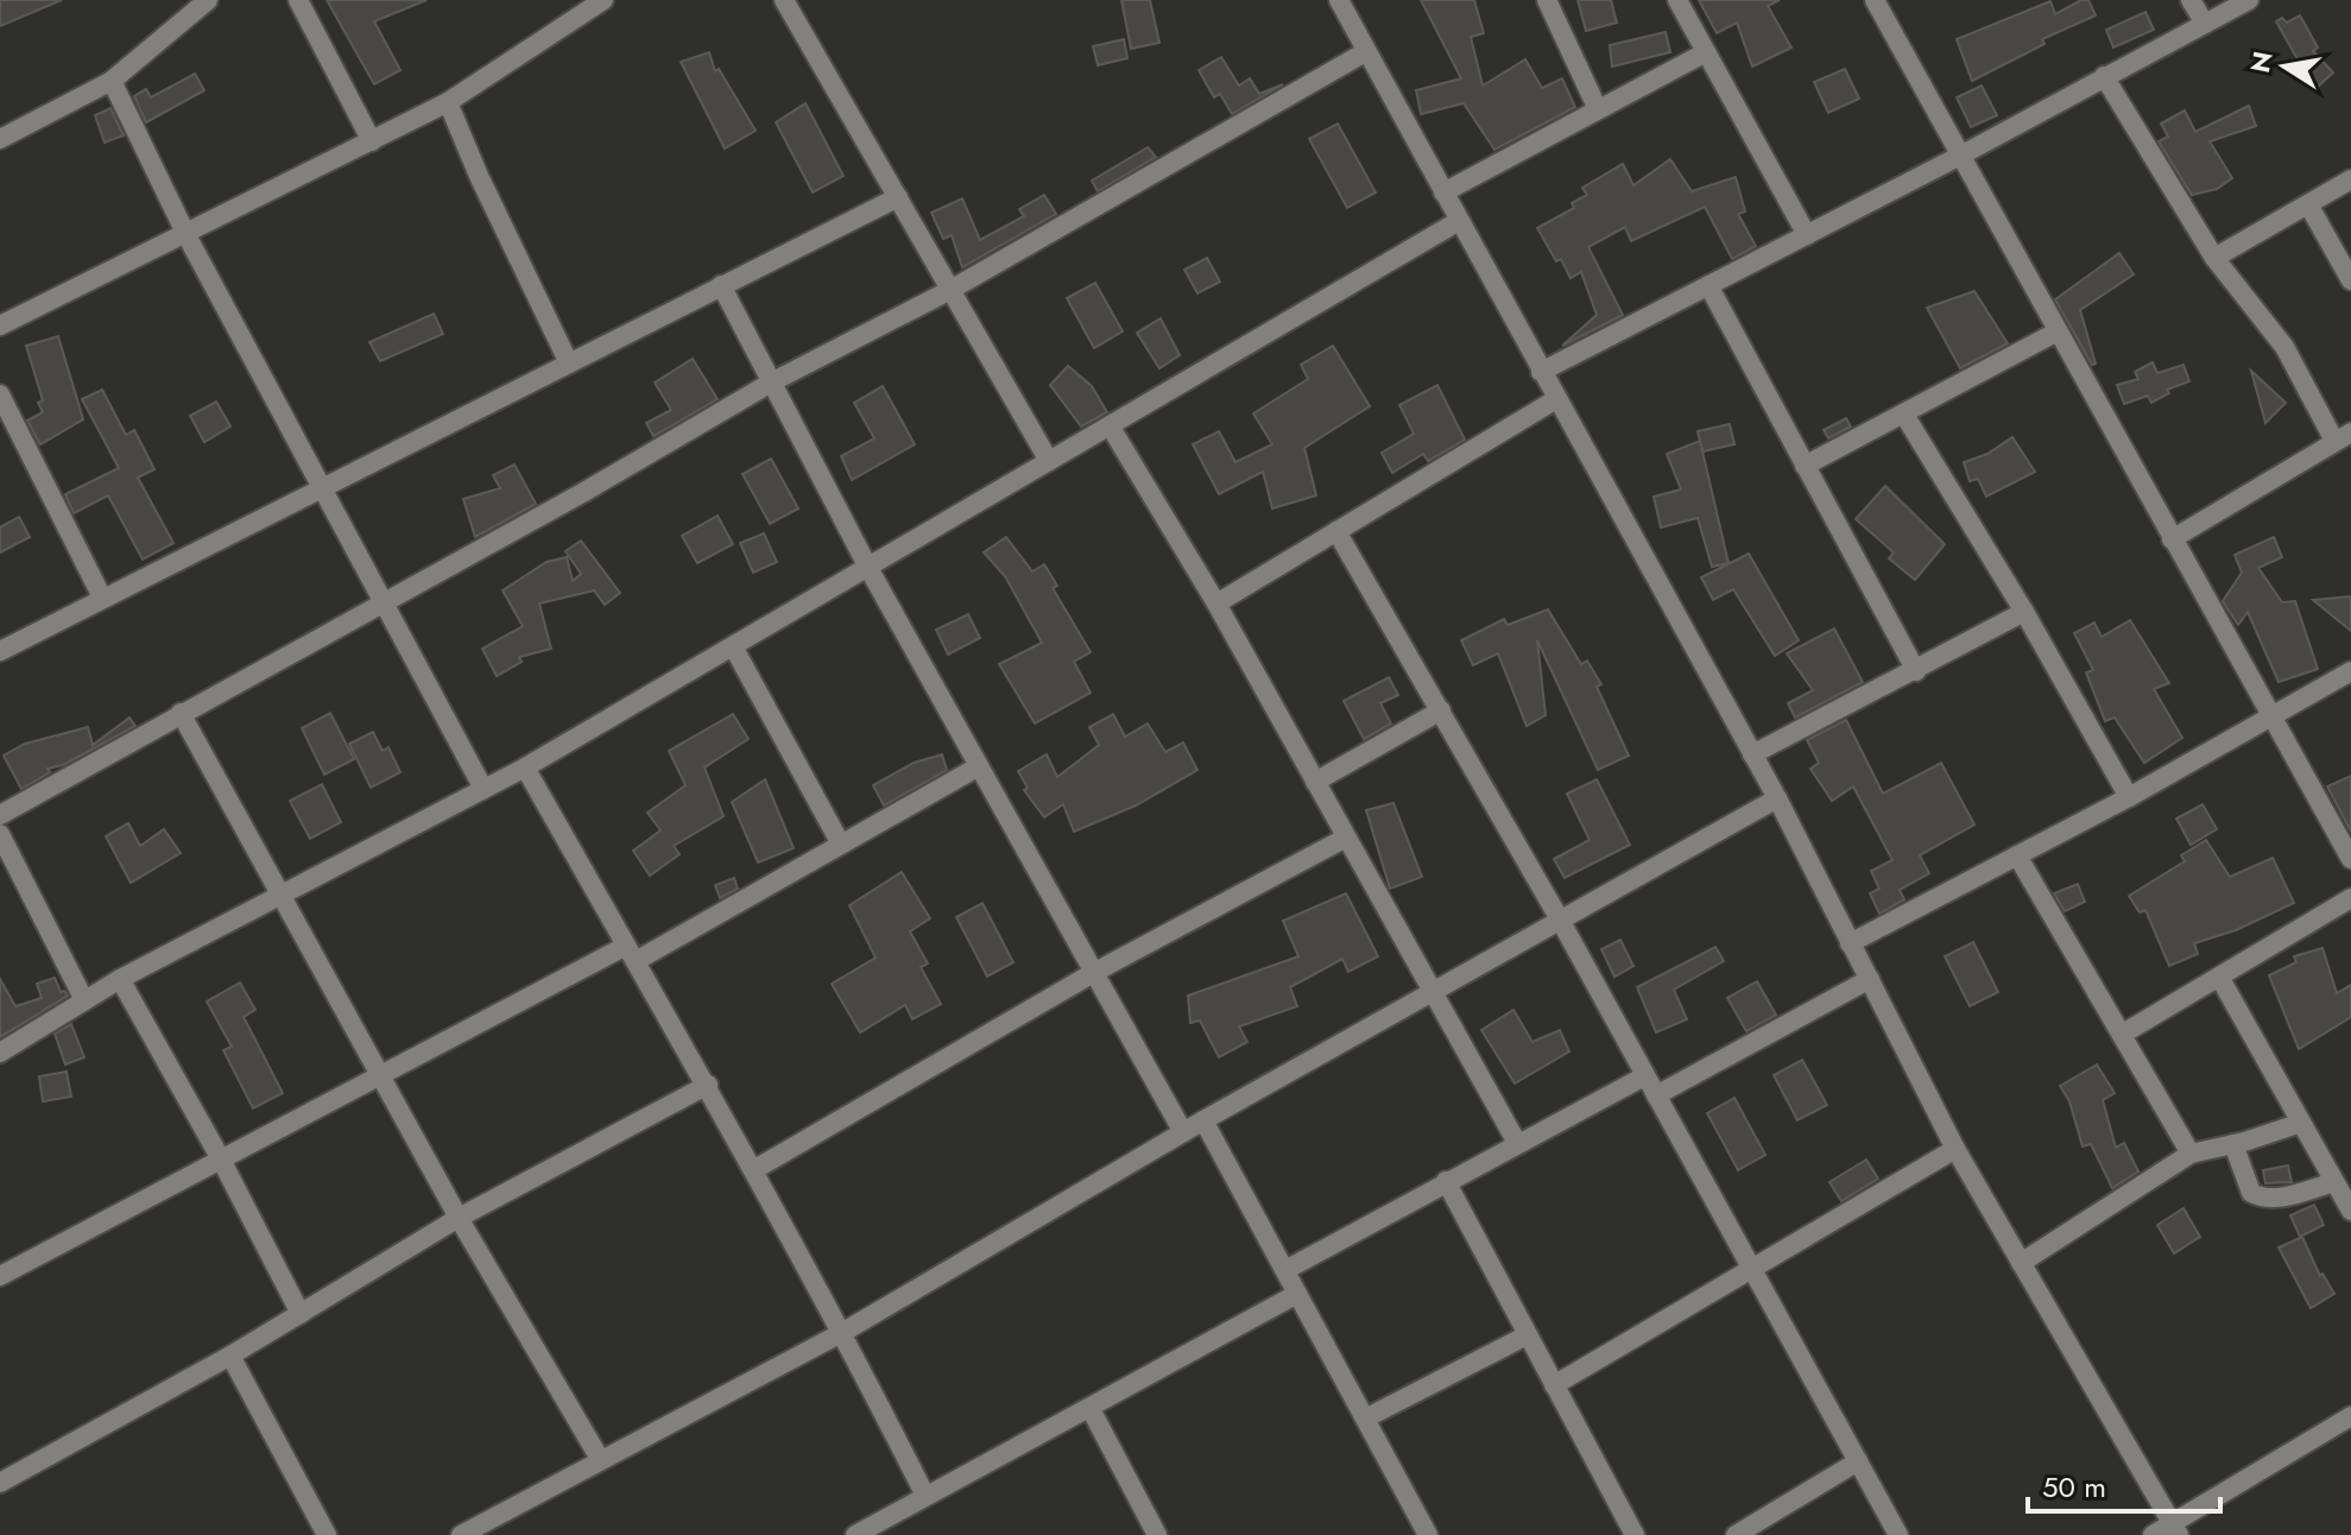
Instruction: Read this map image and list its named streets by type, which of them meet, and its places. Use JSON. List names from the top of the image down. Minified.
{"scale_bar":"50 m","north":"left"}
